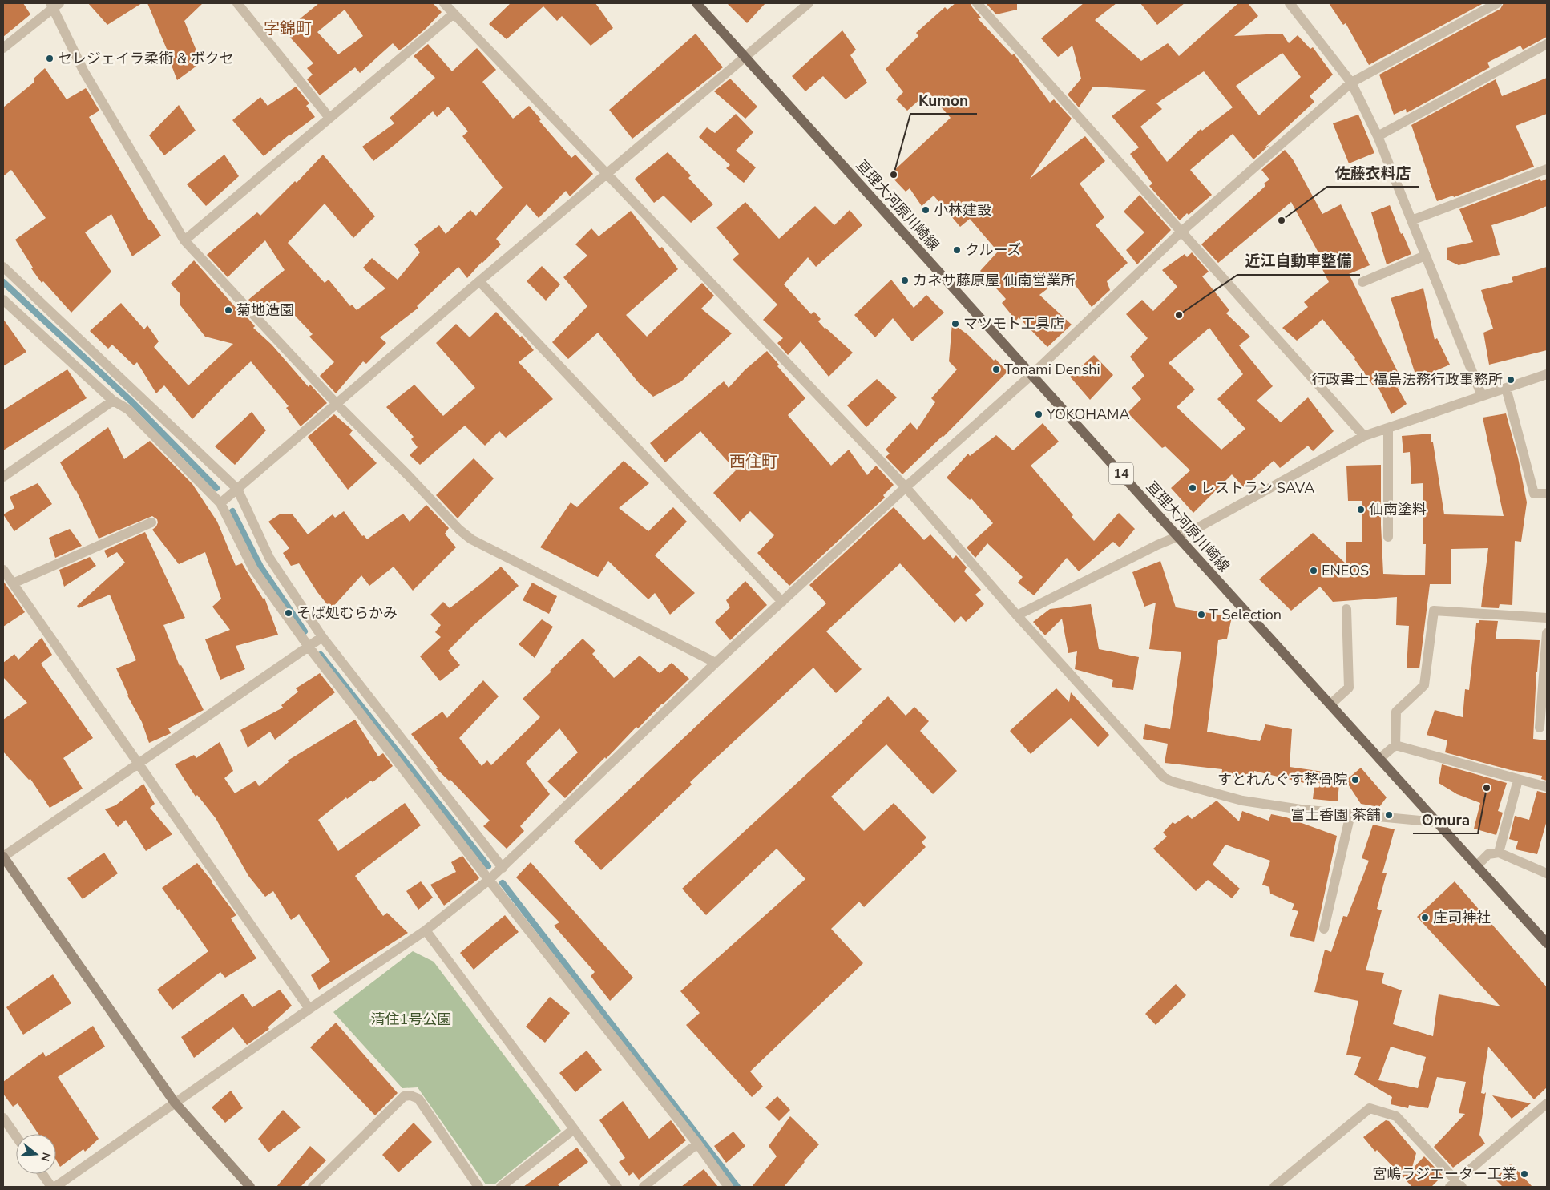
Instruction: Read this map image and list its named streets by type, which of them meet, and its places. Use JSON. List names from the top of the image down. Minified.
{"streets":{"main road":["亘理大河原川崎線","14"]},"districts":["字錦町","西住町"],"parks":["清住1号公園"],"places":["セレジェイラ柔術 & ボクセ","Kumon","小林建設","佐藤衣料店","クルーズ","カネサ藤原屋 仙南営業所","菊地造園","近江自動車整備","マツモト工具店","Tonami Denshi","行政書士 福島法務行政事務所","YOKOHAMA","レストラン SAVA","仙南塗料","ENEOS","そば処むらかみ","T Selection","すとれんぐす整骨院","Omura","富士香園 茶舗","庄司神社","宮嶋ラジエーター工業"],"north":"right"}
